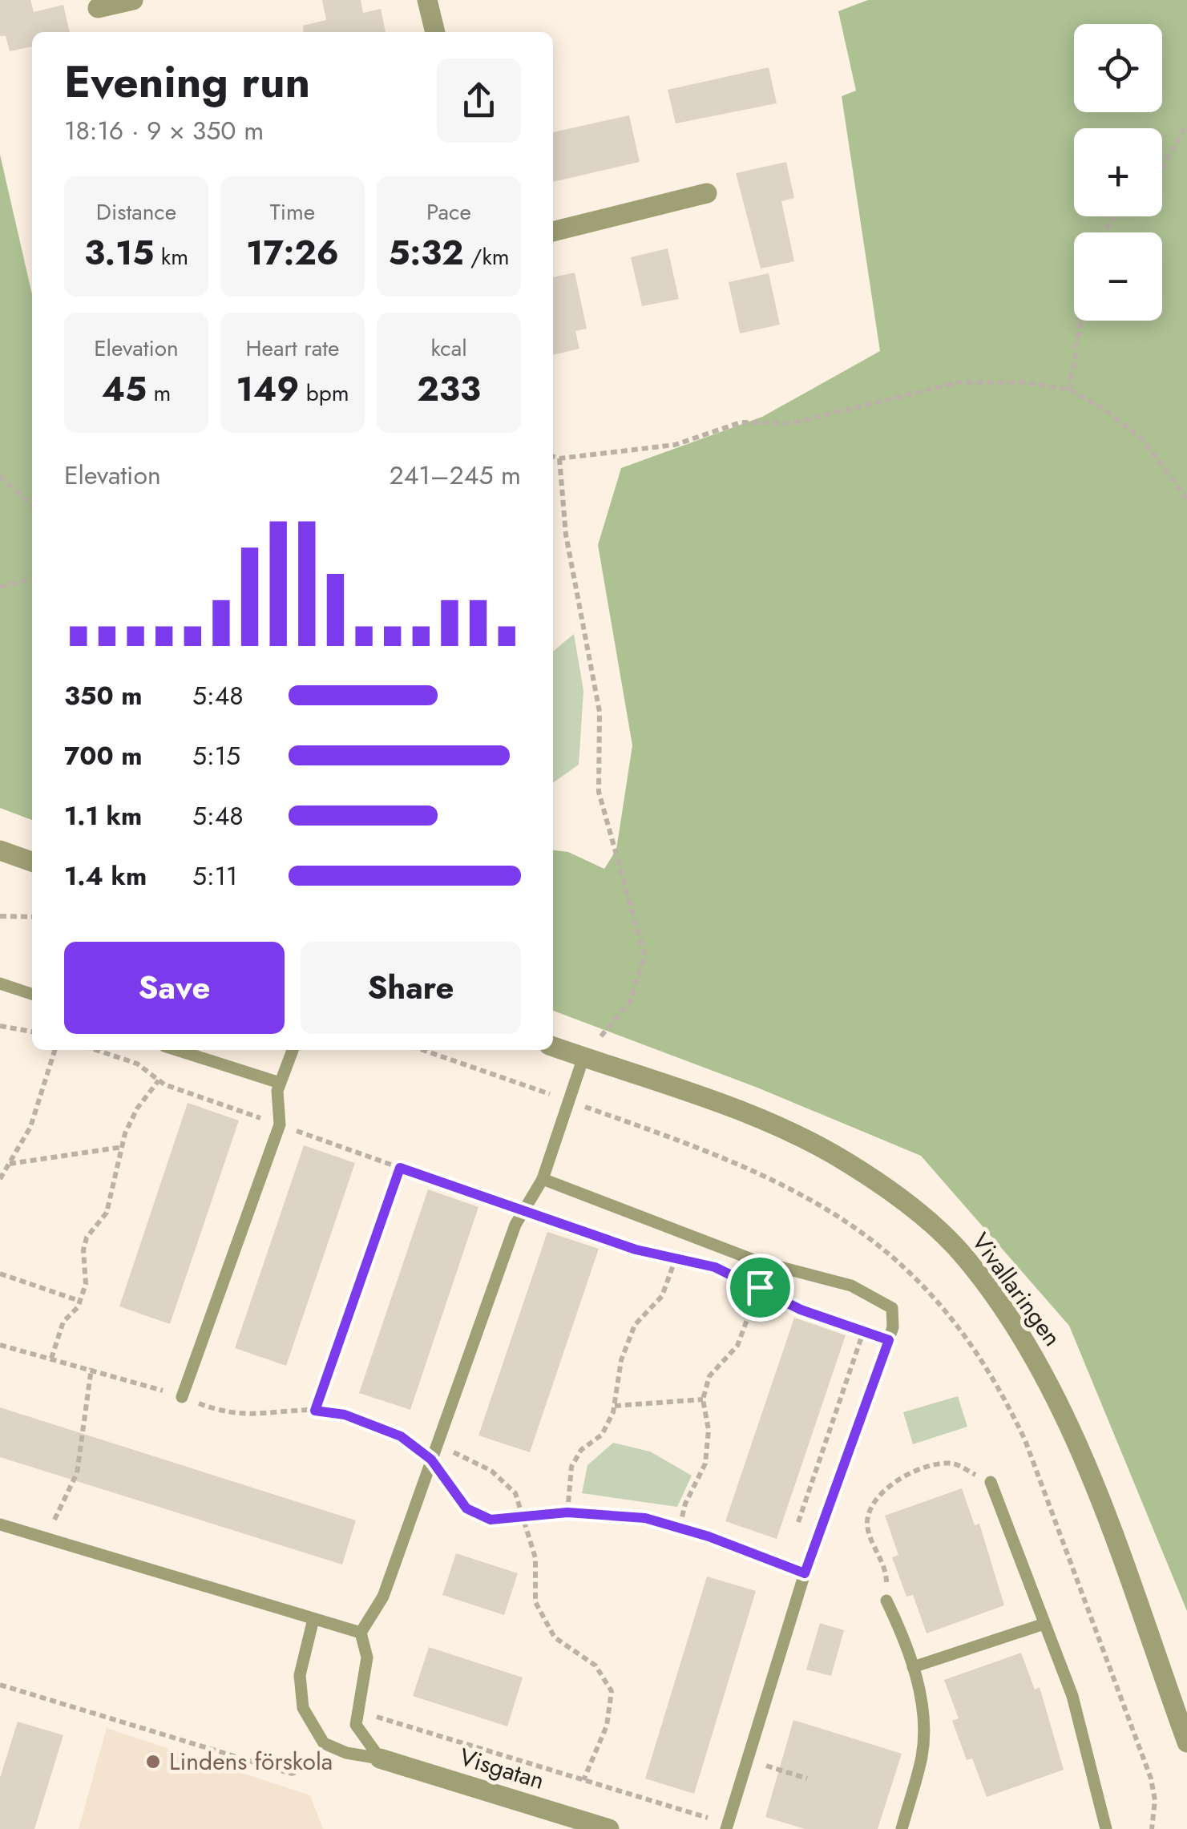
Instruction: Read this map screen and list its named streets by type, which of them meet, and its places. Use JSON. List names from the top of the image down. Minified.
{"streets":{"street":["Vivallaringen","Visgatan"]},"places":["Lindens förskola"],"page":{"map_buttons":["+","−"],"heading":["Evening run","18:16 · 9 × 350 m"],"stats":[["Distance","3.15 km"],["Time","17:26"],["Pace","5:32 /km"],["Elevation","45 m"],["Heart rate","149 bpm"],["kcal","233"]],"chart":["Elevation","241–245 m"],"list":[{"name":"350 m","note":"5:48"},{"name":"700 m","note":"5:15"},{"name":"1.1 km","note":"5:48"},{"name":"1.4 km","note":"5:11"}],"buttons":["Save","Share"]}}
